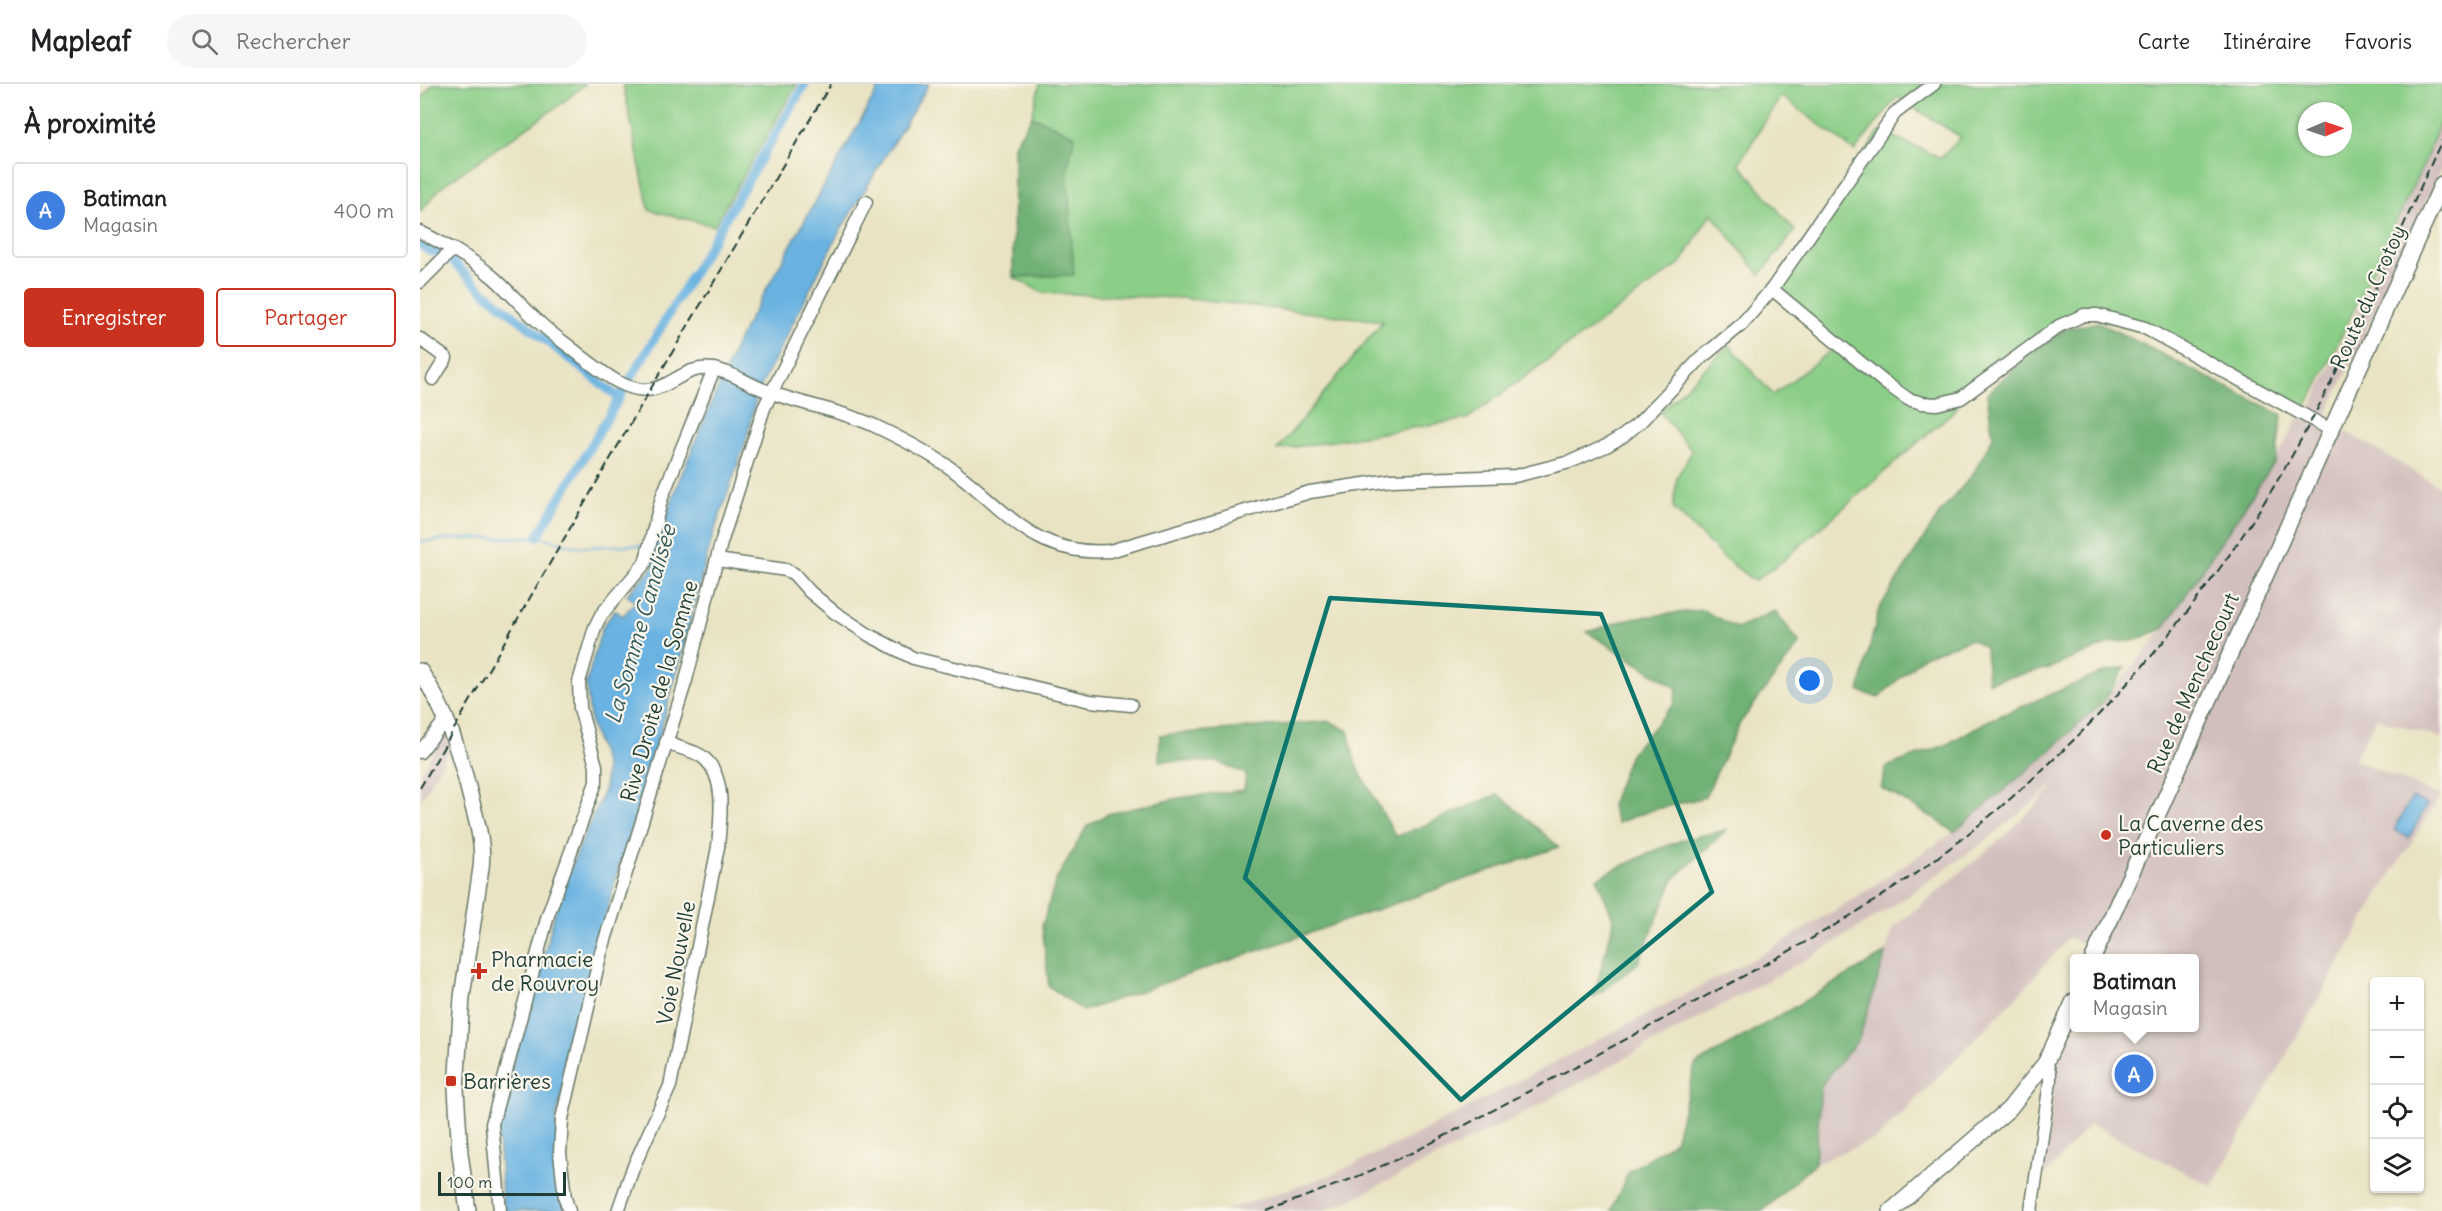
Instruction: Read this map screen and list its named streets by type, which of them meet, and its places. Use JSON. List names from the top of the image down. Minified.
{"streets":{"main road":["Route du Crotoy","Rue de Menchecourt"],"street":["Rive Droite de la Somme","Voie Nouvelle"]},"crossings":[["Route du Crotoy","Rue de Menchecourt"],["Rive Droite de la Somme","Voie Nouvelle"]],"water":["La Somme Canalisée"],"places":{"other":["La Caverne des Particuliers"],"health":["Pharmacie de Rouvroy"],"transit":["Barrières"]},"scale_bar":"100 m","north":"right","page":{"header":"Mapleaf","search":"Rechercher","nav":["Carte","Itinéraire","Favoris"],"heading":"À proximité","list":[{"mark":"A","name":"Batiman","note":"Magasin","value":"400 m"}],"buttons":["Enregistrer","Partager"],"popup":["Batiman","Magasin"],"map_buttons":["+","−"],"pins":"A","scale":"100 m"}}
